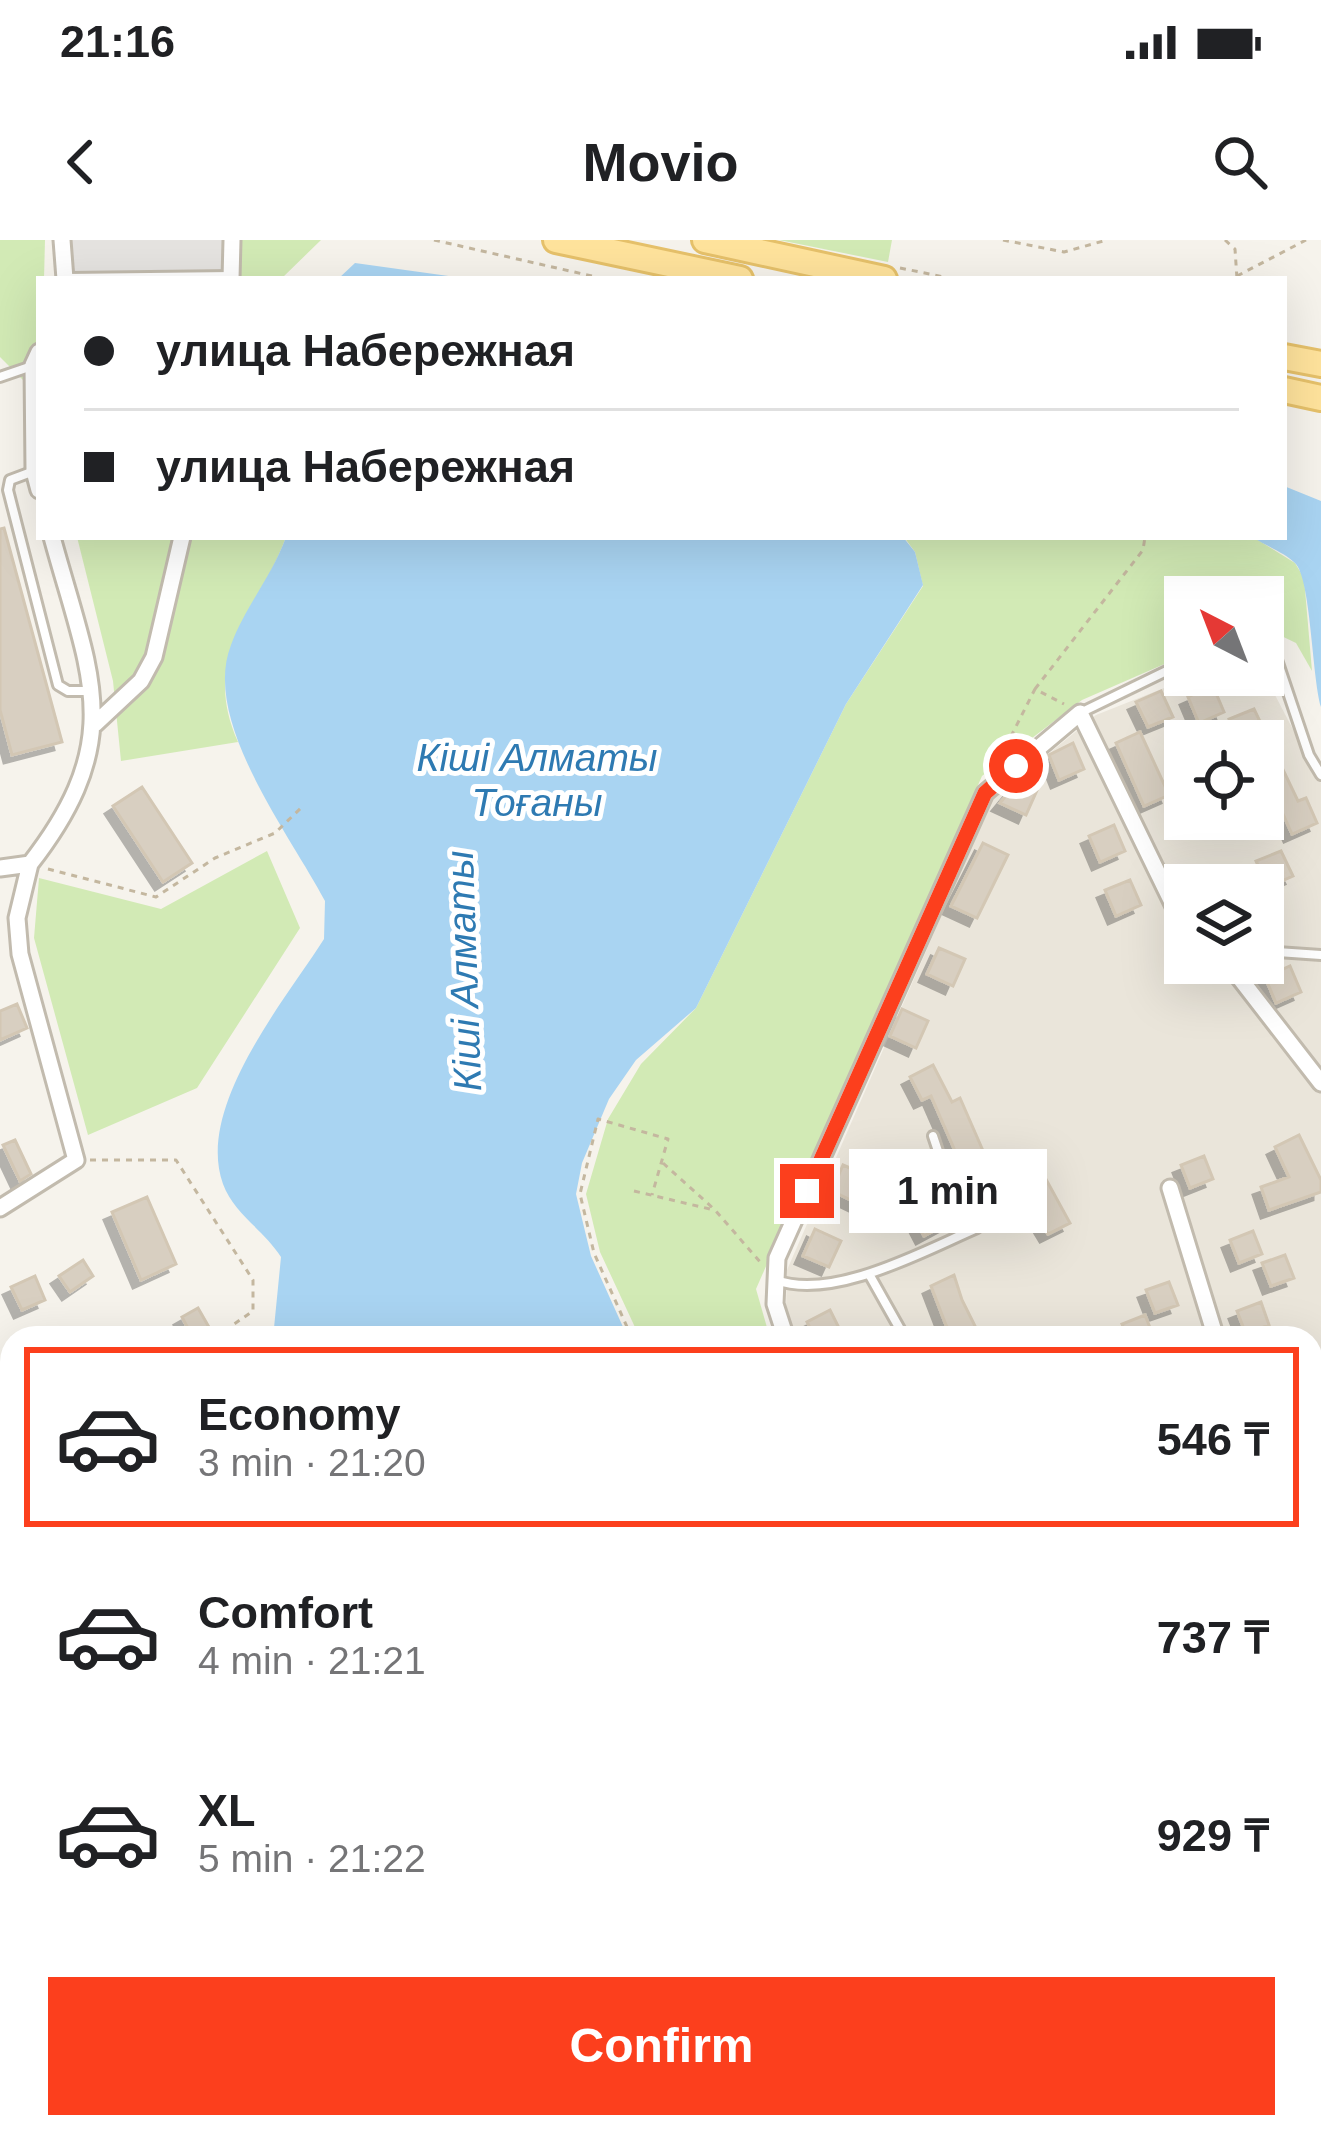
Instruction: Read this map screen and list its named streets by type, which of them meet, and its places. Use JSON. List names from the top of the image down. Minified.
{"water":["Кіші Алматы Тоғаны","Кіші Алматы"],"north":"top left","page":{"status":"21:16","header":"Movio","banner":["улица Набережная","улица Набережная"],"bubble":"1 min","list":[{"name":"Economy","note":"3 min · 21:20","value":"546 ₸"},{"name":"Comfort","note":"4 min · 21:21","value":"737 ₸"},{"name":"XL","note":"5 min · 21:22","value":"929 ₸"}],"buttons":"Confirm"}}
